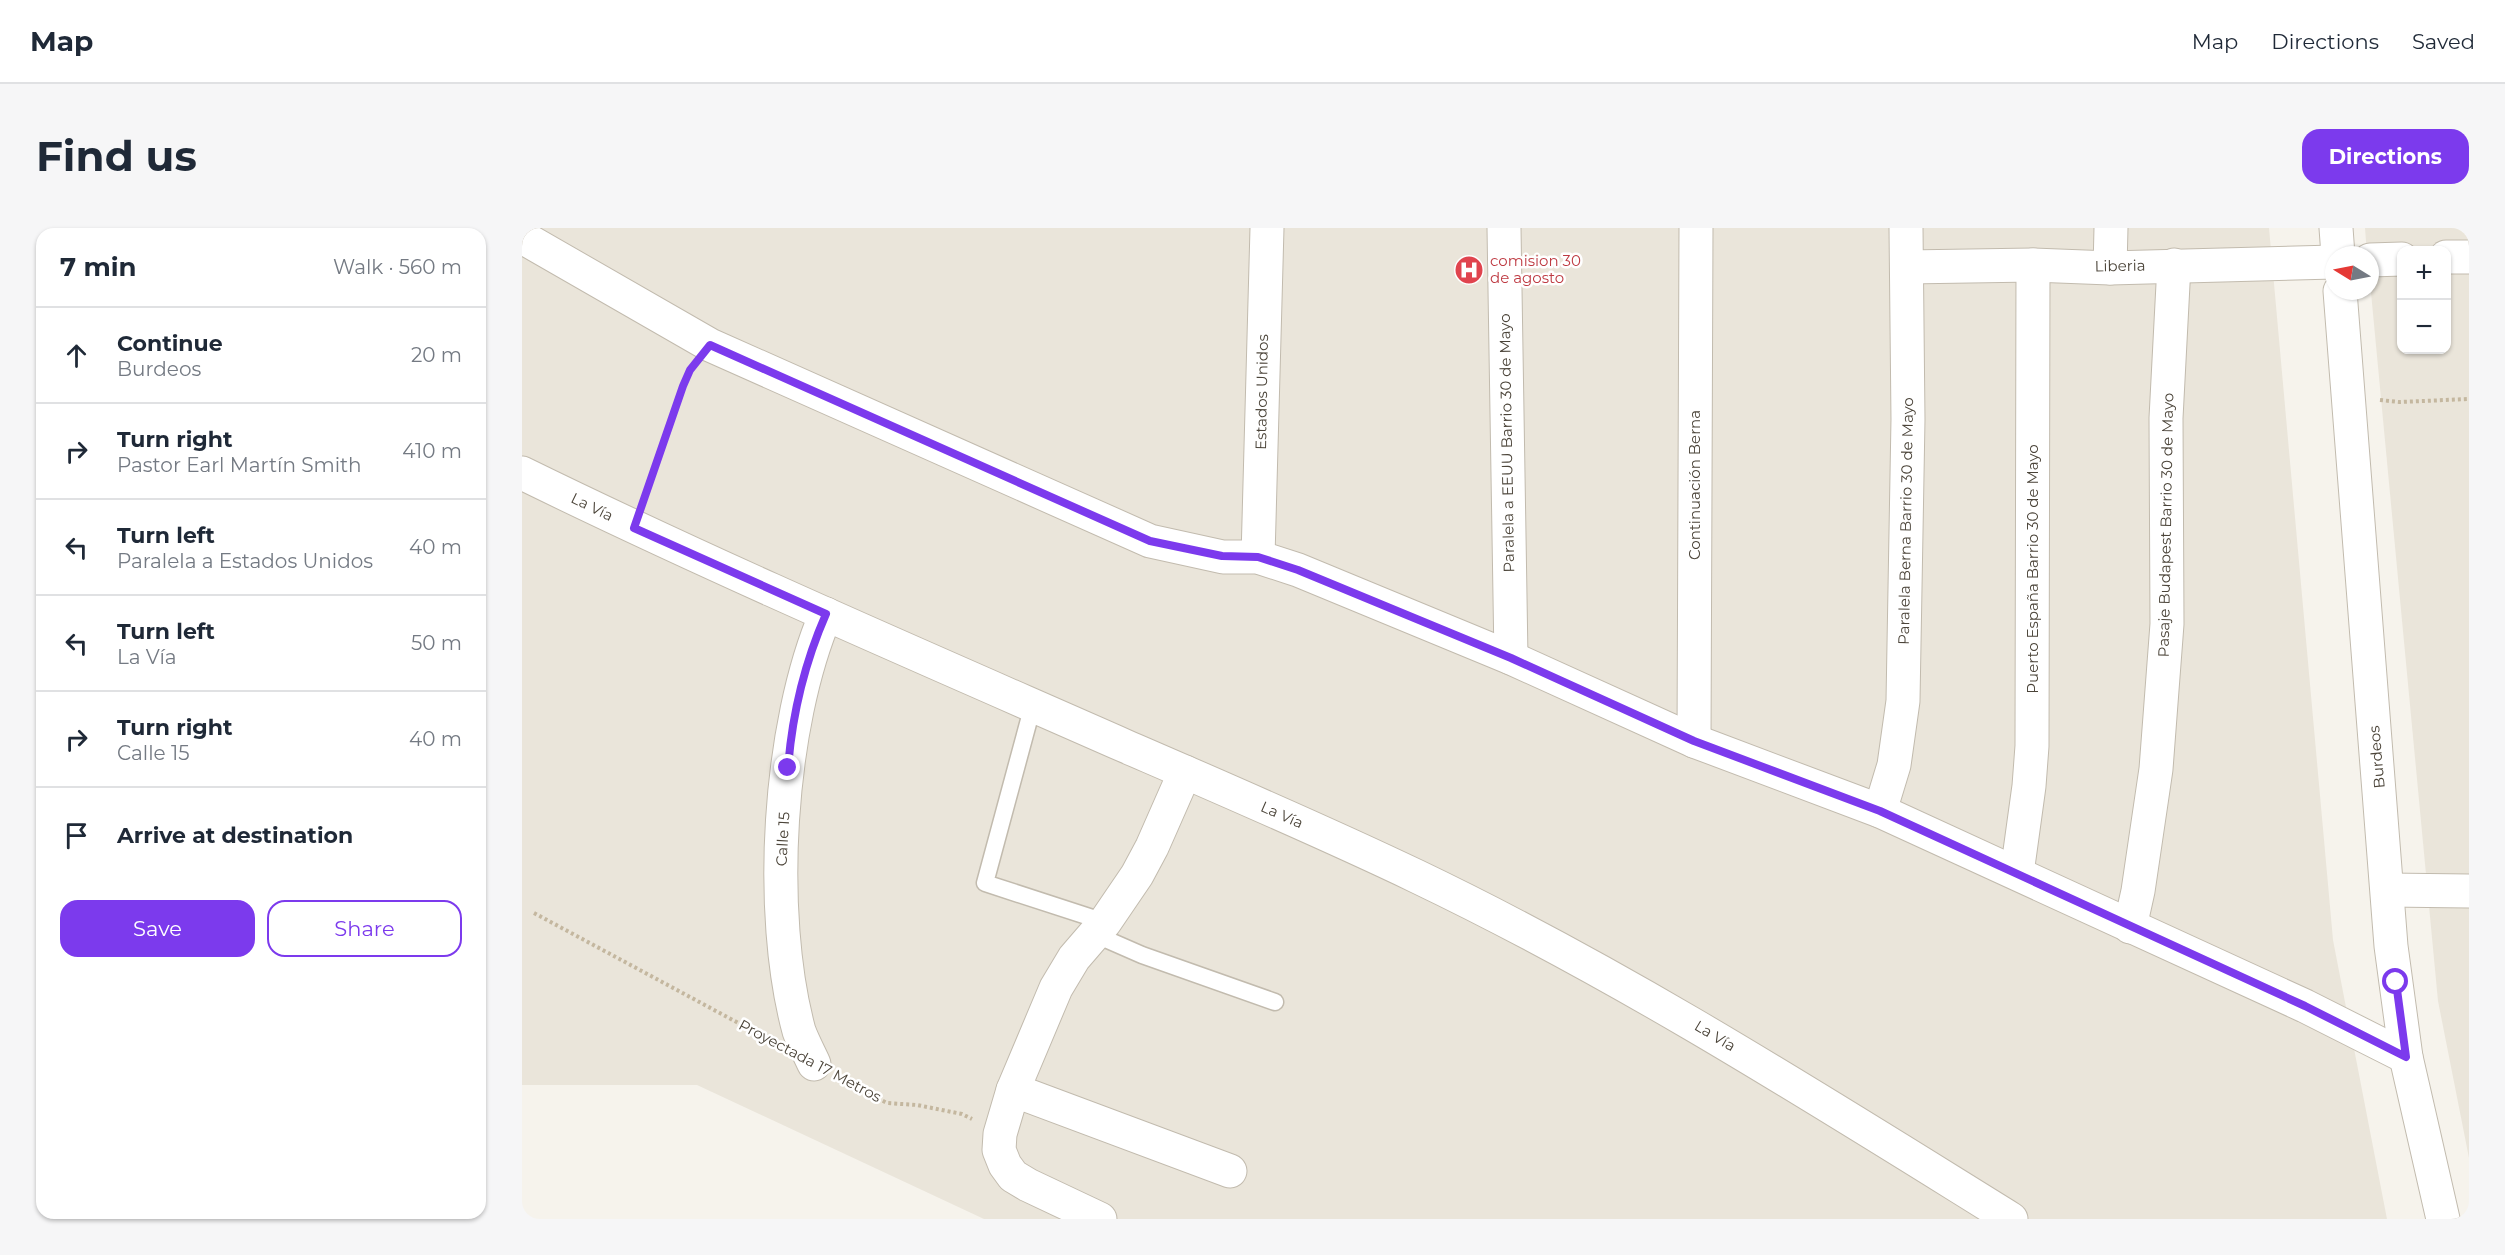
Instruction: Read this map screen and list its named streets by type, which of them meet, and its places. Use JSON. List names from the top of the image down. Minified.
{"streets":{"street":["Liberia","Estados Unidos","Paralela a EEUU Barrio 30 de Mayo","Continuación Berna","La Vía","Paralela Berna Barrio 30 de Mayo","Pasaje Budapest Barrio 30 de Mayo","Puerto España Barrio 30 de Mayo","Burdeos","Calle 15"],"path":["Proyectada 17 Metros"]},"crossings":[["Liberia","Paralela Berna Barrio 30 de Mayo"],["Liberia","Pasaje Budapest Barrio 30 de Mayo"],["Liberia","Puerto España Barrio 30 de Mayo"],["La Vía","Calle 15"],["Calle 15","Proyectada 17 Metros"]],"places":{"hospital":["comision 30 de agosto"]},"north":"left","page":{"header":"Map","nav":["Map","Directions","Saved"],"buttons":["Directions",["Save","Share"]],"title":"Find us","heading":["7 min","Walk · 560 m"],"map_buttons":["+","−"],"list":[["Continue","Burdeos","20 m"],["Turn right","Pastor Earl Martín Smith","410 m"],["Turn left","Paralela a Estados Unidos","40 m"],["Turn left","La Vía","50 m"],["Turn right","Calle 15","40 m"],"Arrive at destination"]}}
